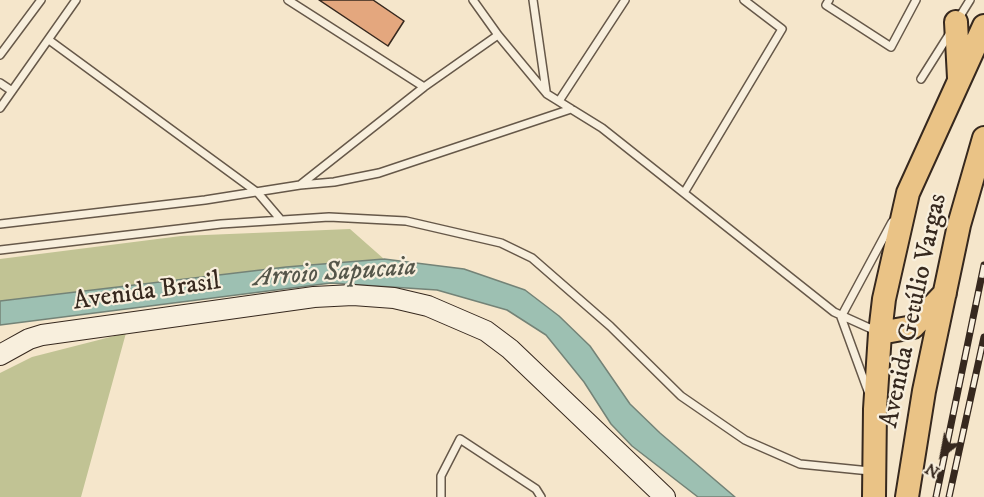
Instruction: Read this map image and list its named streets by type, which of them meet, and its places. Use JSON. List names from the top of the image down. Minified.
{"streets":{"main road":["Avenida Brasil","Avenida Getúlio Vargas"]},"water":["Arroio Sapucaia"],"north":"bottom left"}
